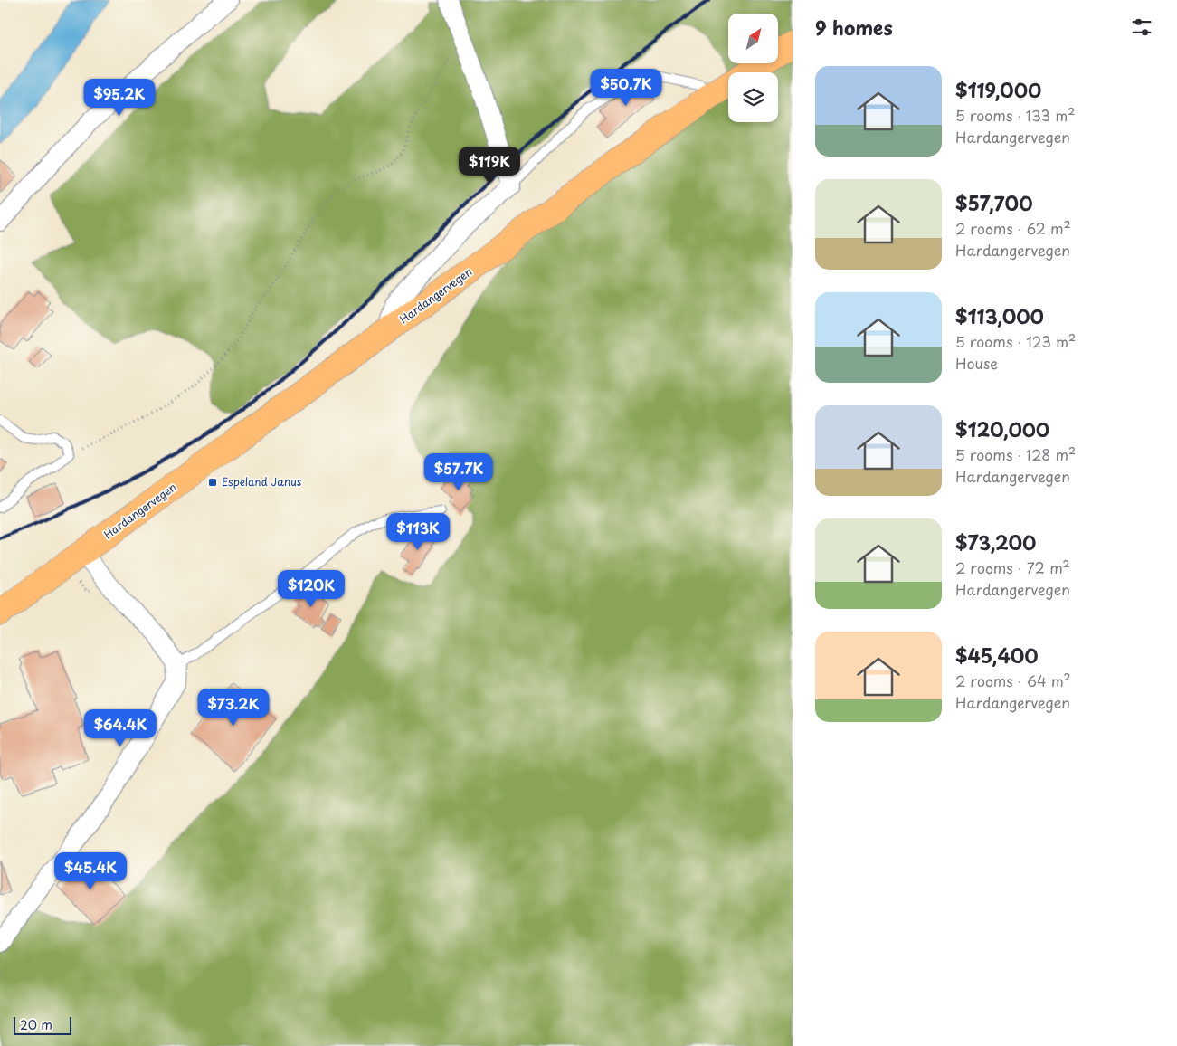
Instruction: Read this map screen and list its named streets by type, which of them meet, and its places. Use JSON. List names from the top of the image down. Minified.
{"streets":{"main road":["Hardangervegen"]},"places":{"transit":["Espeland Janus"]},"scale_bar":"20 m","north":"top right","page":{"heading":"9 homes","list":[{"name":"$119,000","note":"5 rooms · 133 m² · Hardangervegen"},{"name":"$57,700","note":"2 rooms · 62 m² · Hardangervegen"},{"name":"$113,000","note":"5 rooms · 123 m² · House"},{"name":"$120,000","note":"5 rooms · 128 m² · Hardangervegen"},{"name":"$73,200","note":"2 rooms · 72 m² · Hardangervegen"},{"name":"$45,400","note":"2 rooms · 64 m² · Hardangervegen"}],"price":["$50.7K","$95.2K","$119K","$57.7K","$113K","$120K","$73.2K","$64.4K","$45.4K"],"scale":"20 m"}}
